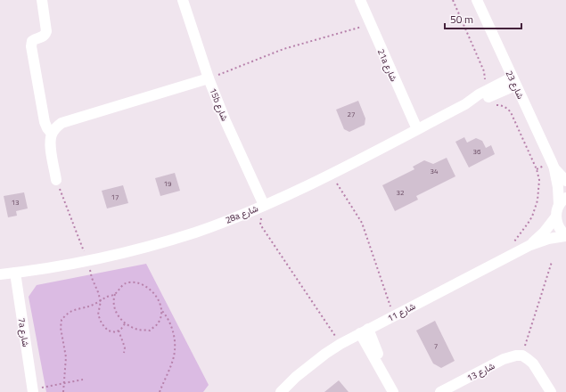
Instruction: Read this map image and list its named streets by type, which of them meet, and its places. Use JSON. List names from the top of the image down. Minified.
{"streets":{"street":["21a شارع","شارع 23","15b شارع","28a شارع","شارع 11","7a شارع","شارع 13"]},"crossings":[["21a شارع","28a شارع"],["شارع 23","28a شارع"],["شارع 23","شارع 11"],["15b شارع","28a شارع"],["28a شارع","7a شارع"]],"house_numbers":["27","36","34","19","32","17","13","7"],"scale_bar":"50 m"}
